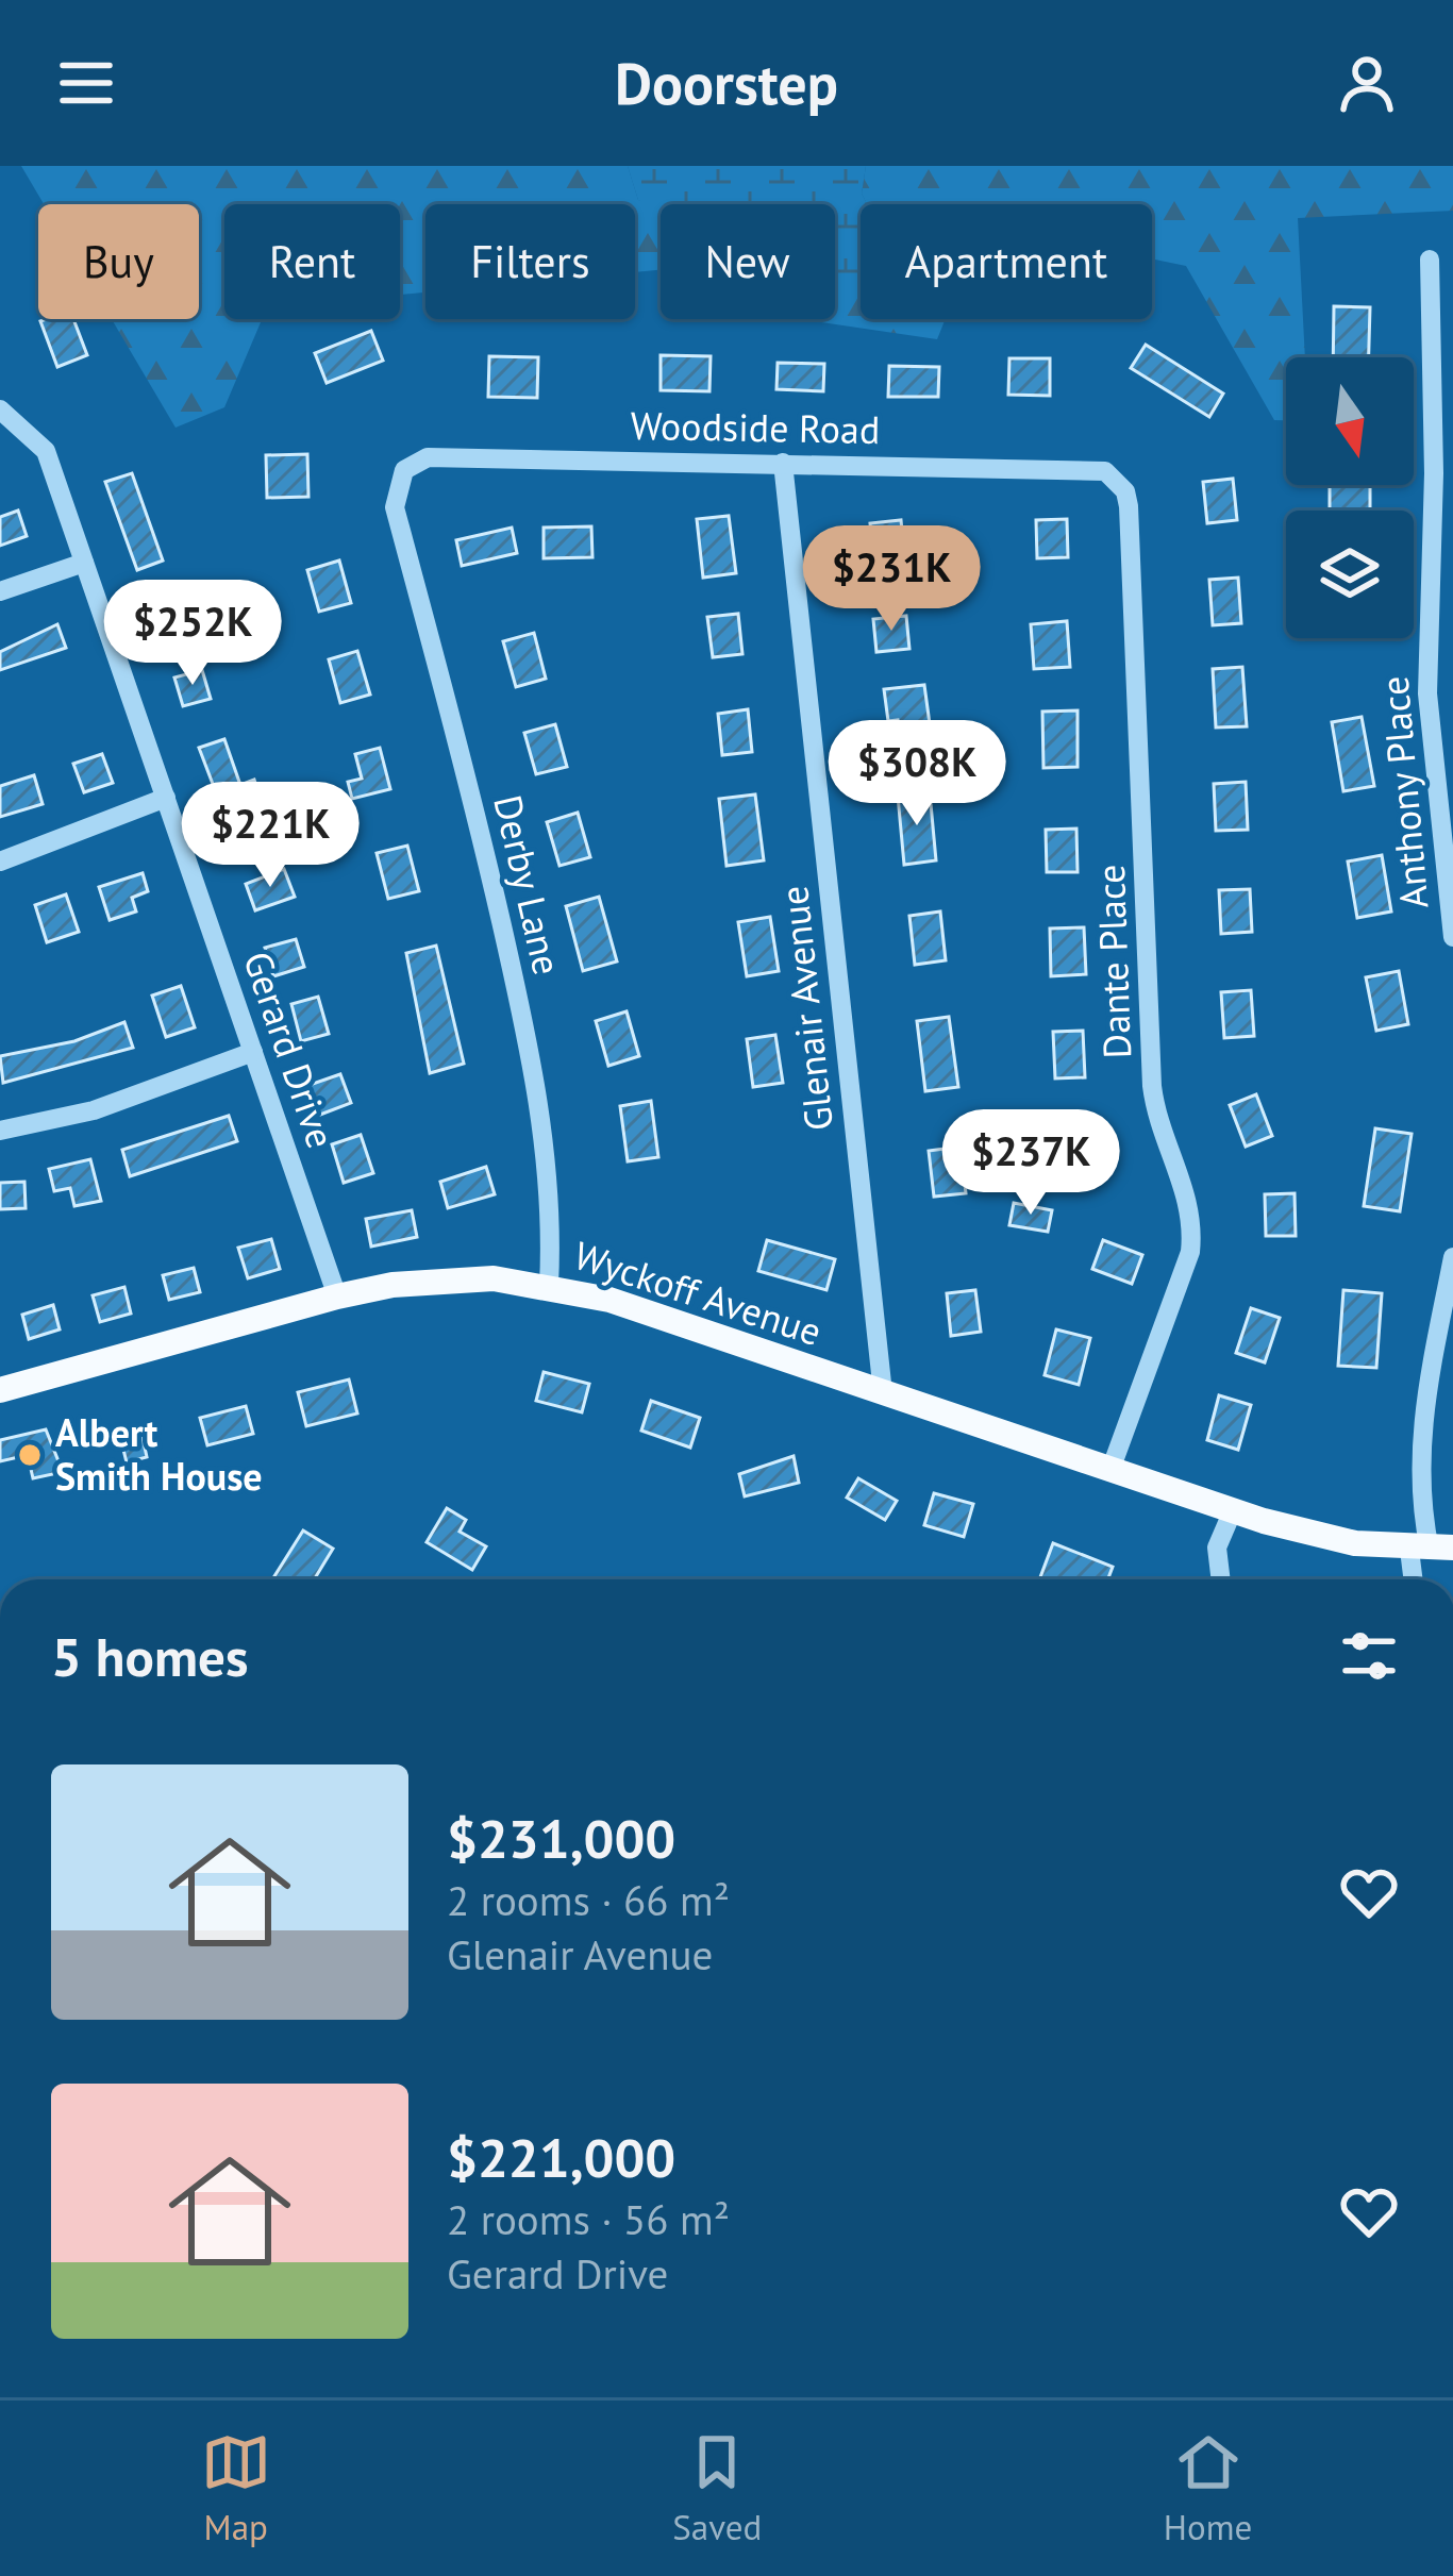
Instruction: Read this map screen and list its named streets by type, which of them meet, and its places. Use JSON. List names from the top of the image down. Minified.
{"streets":{"main road":["Wyckoff Avenue"],"street":["Woodside Road","Anthony Place","Derby Lane","Dante Place","Glenair Avenue","Gerard Drive"]},"crossings":[["Woodside Road","Derby Lane"],["Woodside Road","Dante Place"],["Woodside Road","Glenair Avenue"],["Derby Lane","Wyckoff Avenue"],["Dante Place","Wyckoff Avenue"],["Glenair Avenue","Wyckoff Avenue"],["Gerard Drive","Wyckoff Avenue"]],"places":["Albert Smith House"],"north":"bottom","page":{"header":"Doorstep","chip":["Buy","Rent","Filters","New","Apartment"],"price":["$231K","$252K","$308K","$221K","$237K"],"heading":"5 homes","list":[{"name":"$231,000","note":"2 rooms · 66 m² · Glenair Avenue"},{"name":"$221,000","note":"2 rooms · 56 m² · Gerard Drive"}],"tabs":["Map","Saved","Home"]}}
